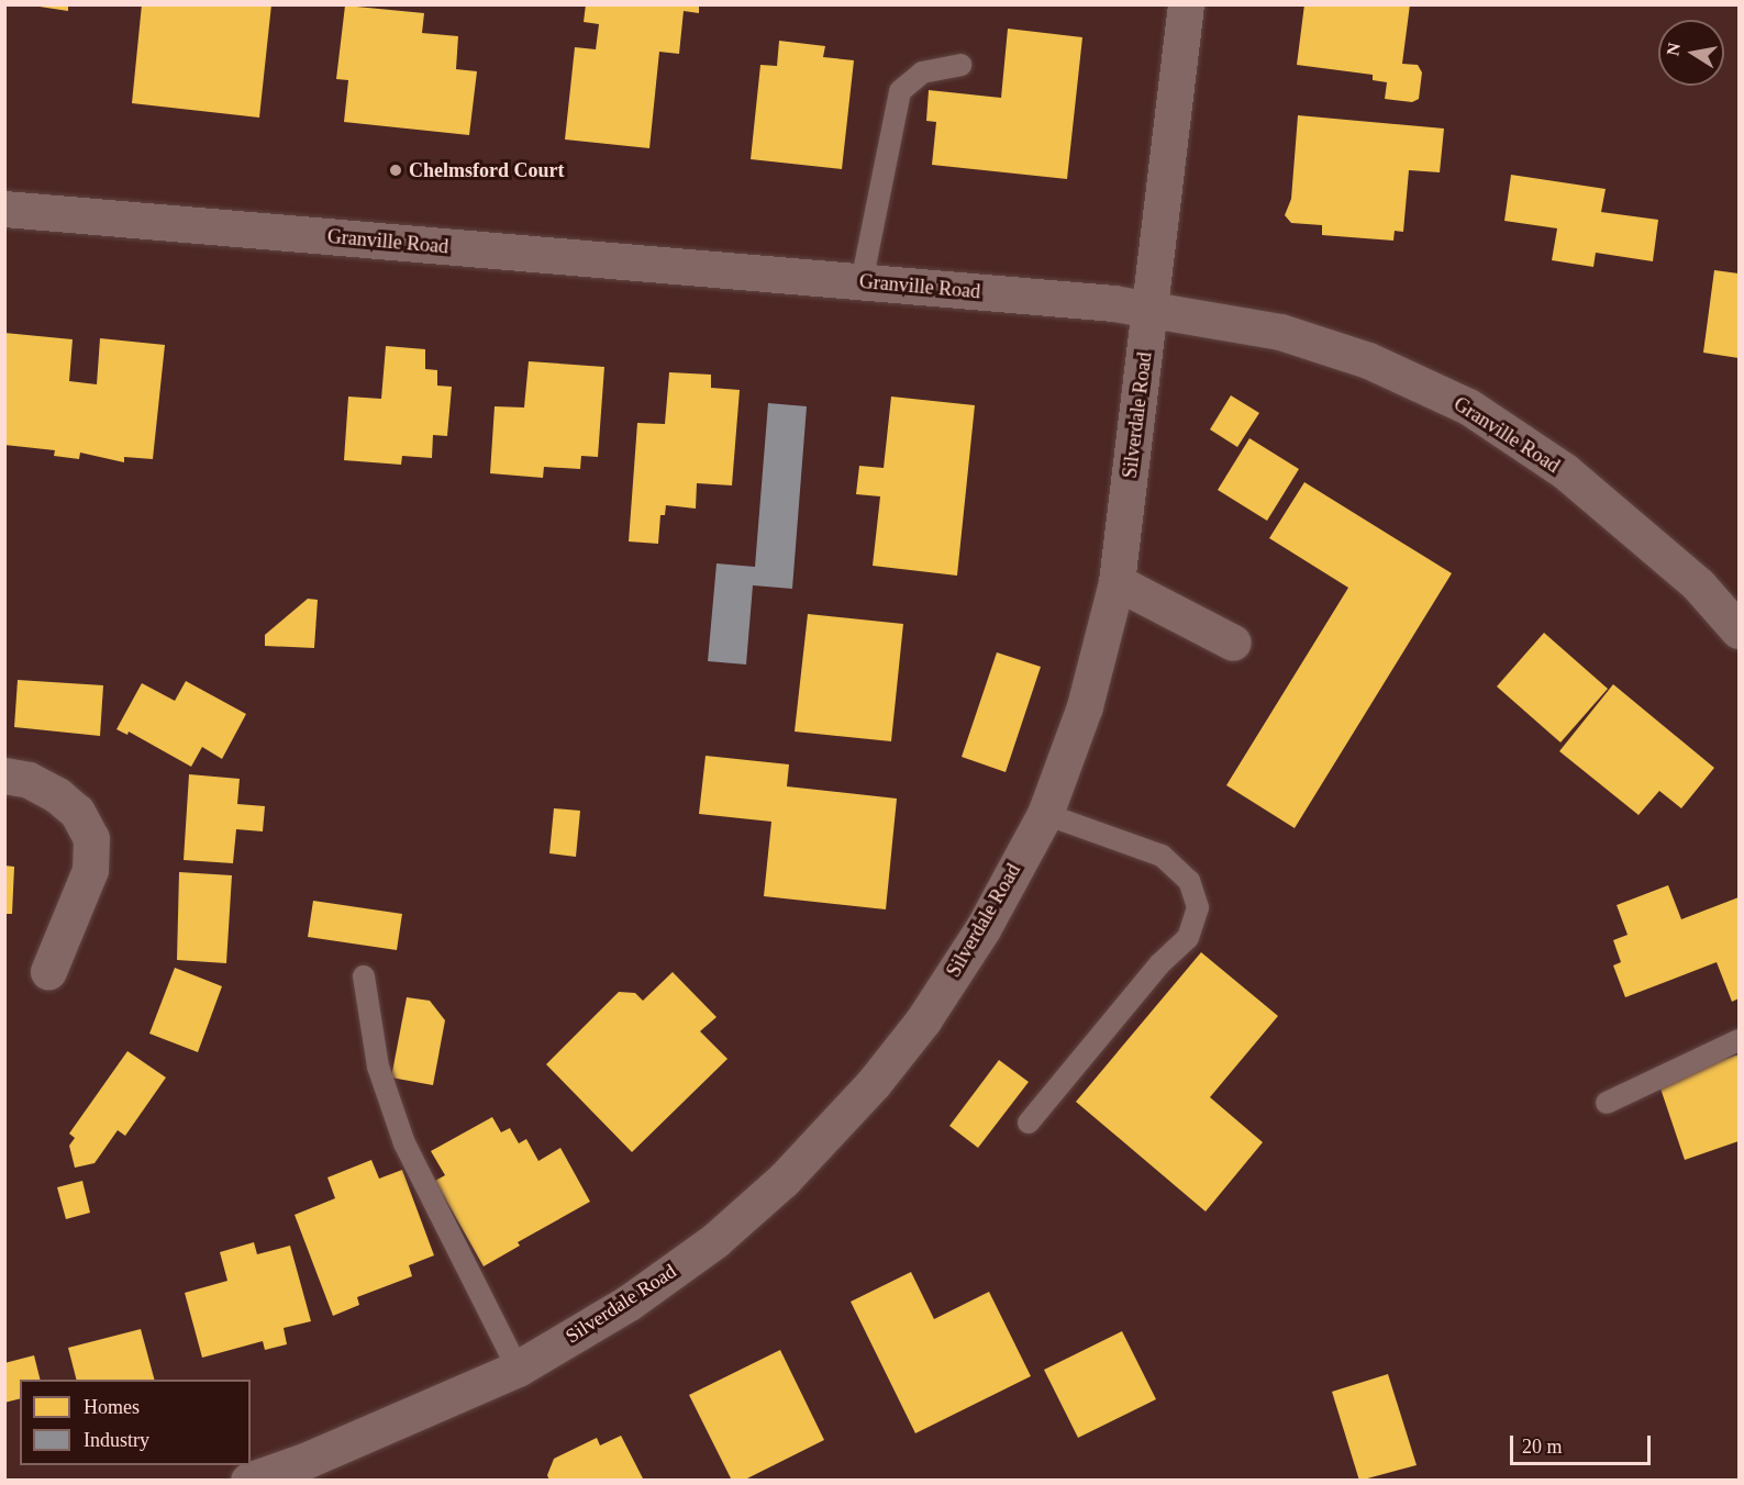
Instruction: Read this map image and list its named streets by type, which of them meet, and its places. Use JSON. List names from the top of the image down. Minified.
{"streets":{"street":["Granville Road","Silverdale Road"]},"crossings":[["Granville Road","Silverdale Road"]],"places":["Chelmsford Court"],"legend":["Homes","Industry"],"scale_bar":"20 m","north":"left"}
